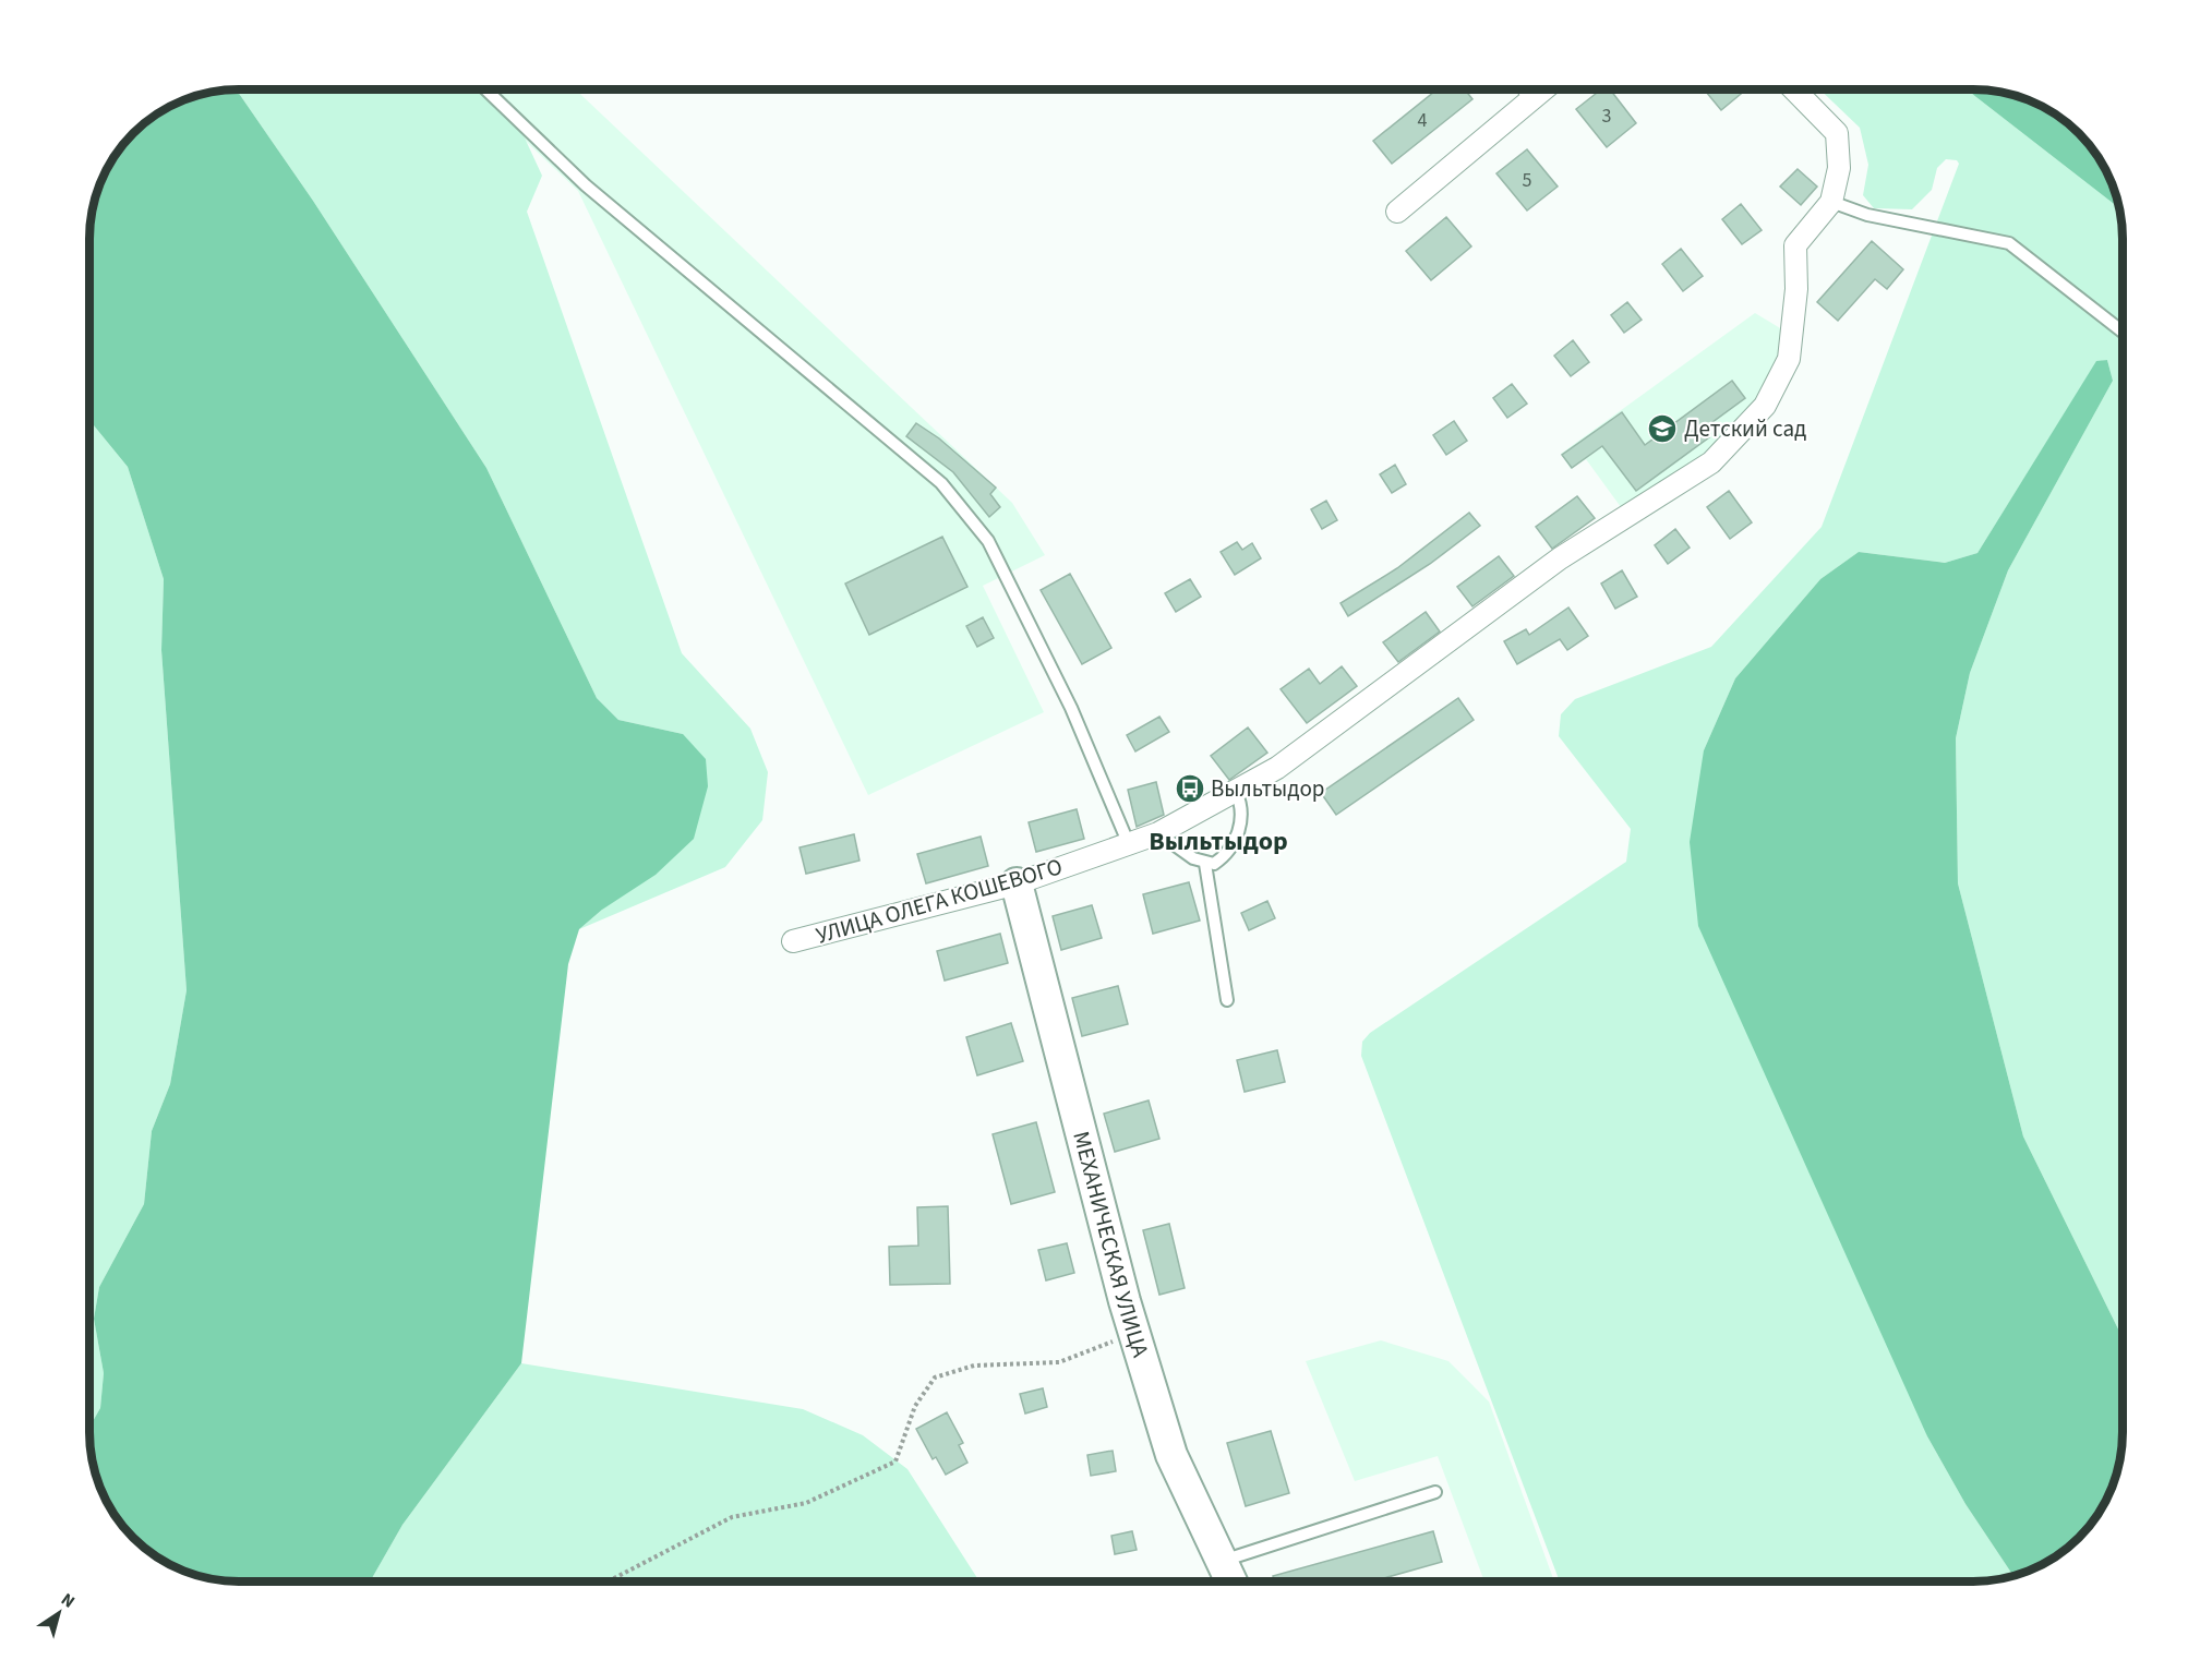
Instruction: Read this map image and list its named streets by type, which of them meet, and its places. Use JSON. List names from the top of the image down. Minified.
{"streets":{"street":["УЛИЦА ОЛЕГА КОШЕВОГО","МЕХАНИЧЕСКАЯ УЛИЦА"]},"crossings":[["УЛИЦА ОЛЕГА КОШЕВОГО","МЕХАНИЧЕСКАЯ УЛИЦА"]],"districts":["Выльтыдор"],"places":{"school or university":["Детский сад"],"bus stop":["Выльтыдор"]},"house_numbers":["3","4","5"],"north":"top right"}
